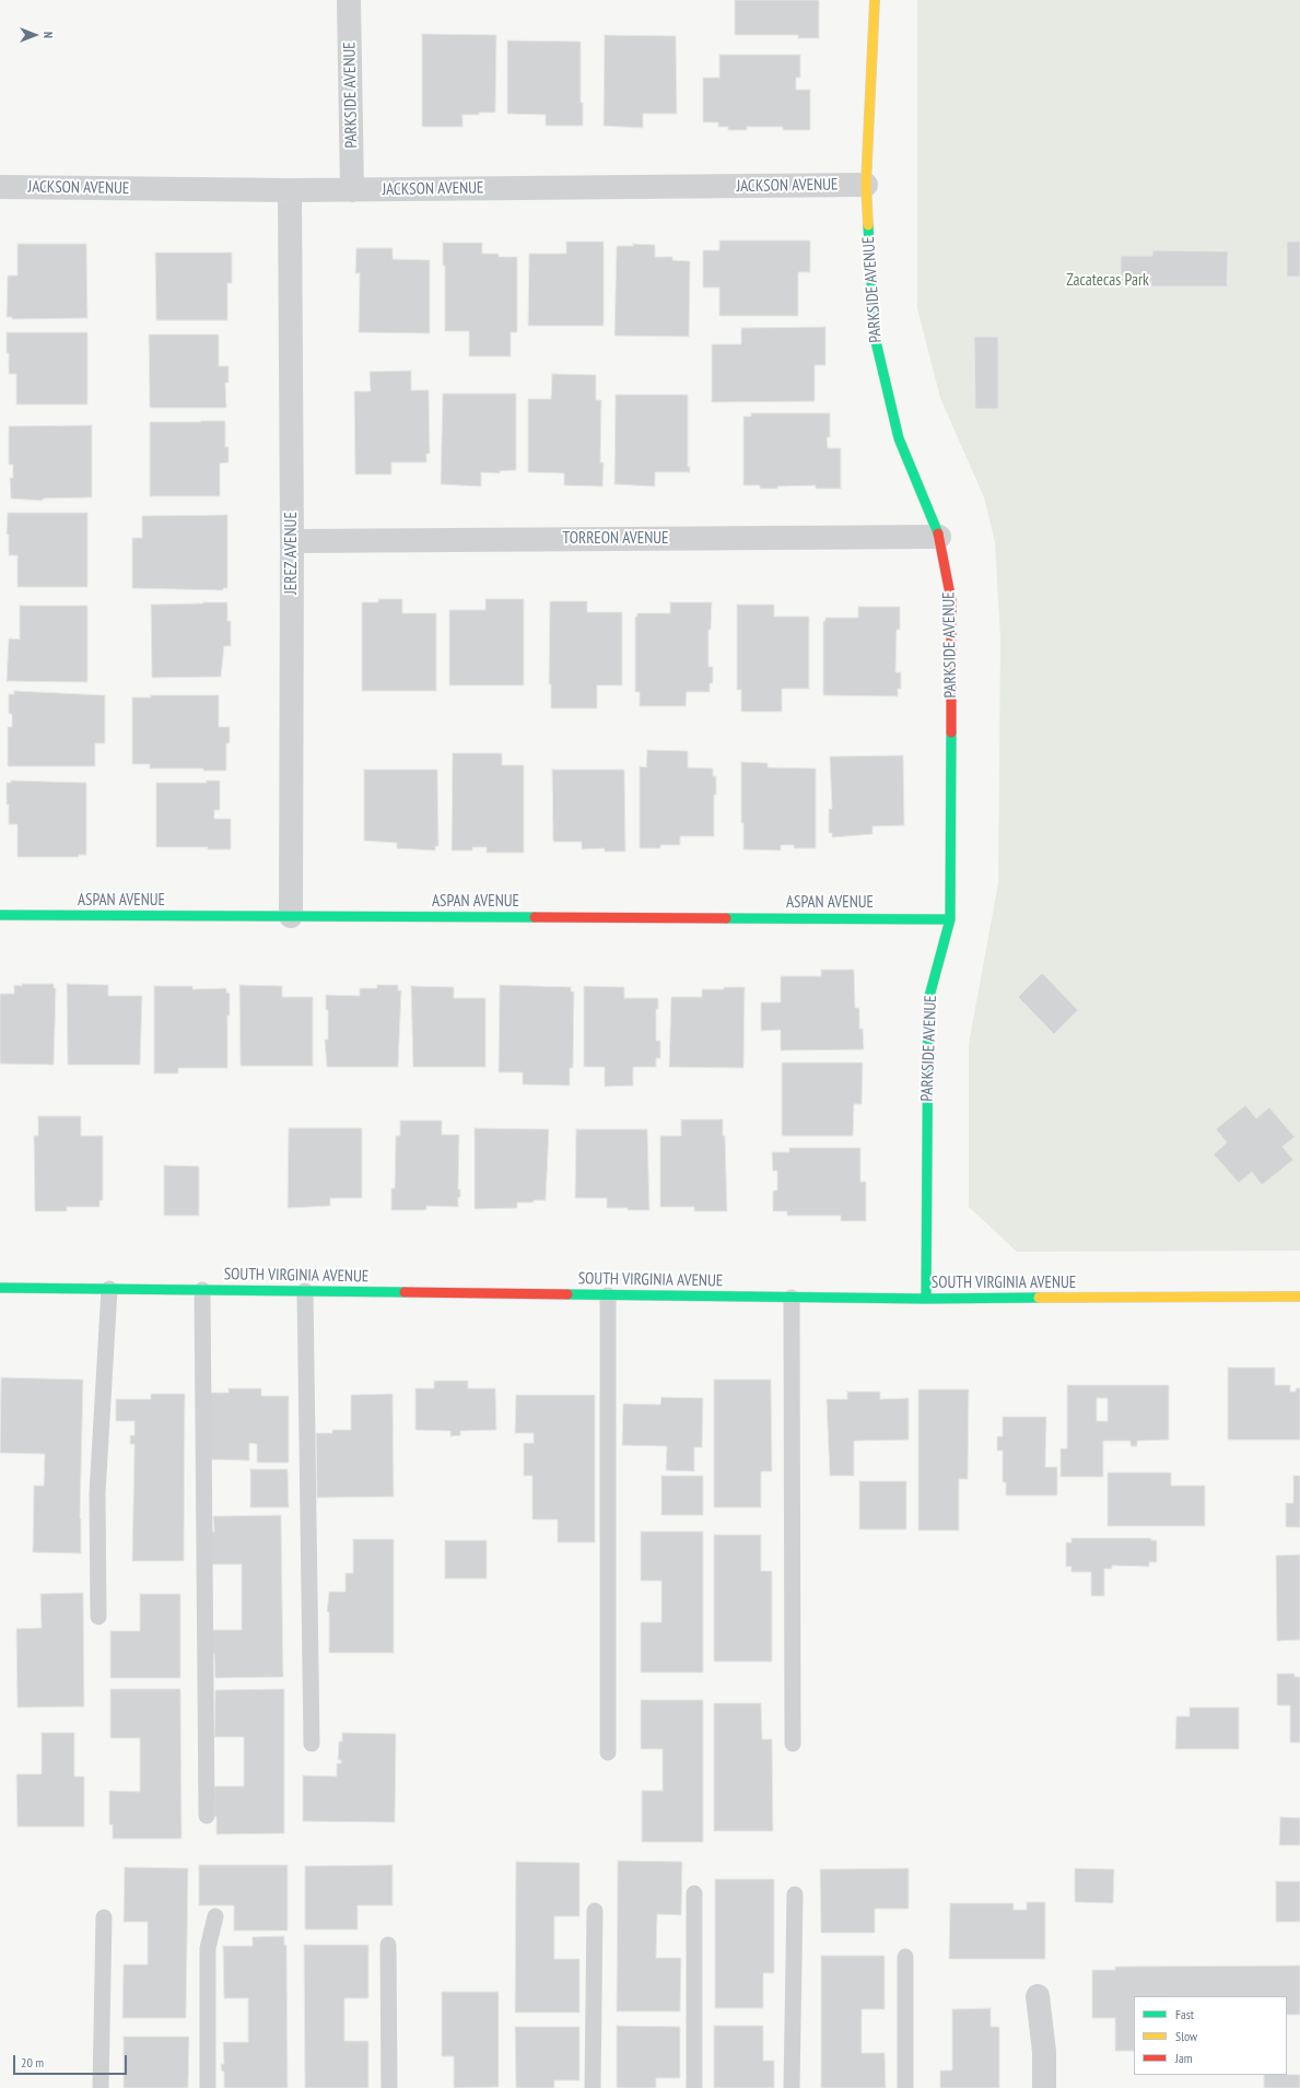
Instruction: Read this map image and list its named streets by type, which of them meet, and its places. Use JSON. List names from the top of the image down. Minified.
{"streets":{"street":["PARKSIDE AVENUE","JACKSON AVENUE","TORREON AVENUE","JEREZ AVENUE","ASPAN AVENUE","SOUTH VIRGINIA AVENUE"]},"crossings":[["PARKSIDE AVENUE","JACKSON AVENUE"],["PARKSIDE AVENUE","TORREON AVENUE"],["PARKSIDE AVENUE","ASPAN AVENUE"],["PARKSIDE AVENUE","SOUTH VIRGINIA AVENUE"],["JACKSON AVENUE","JEREZ AVENUE"],["TORREON AVENUE","JEREZ AVENUE"],["JEREZ AVENUE","ASPAN AVENUE"]],"parks":["Zacatecas Park"],"legend":["Fast","Slow","Jam"],"scale_bar":"20 m","north":"right"}
